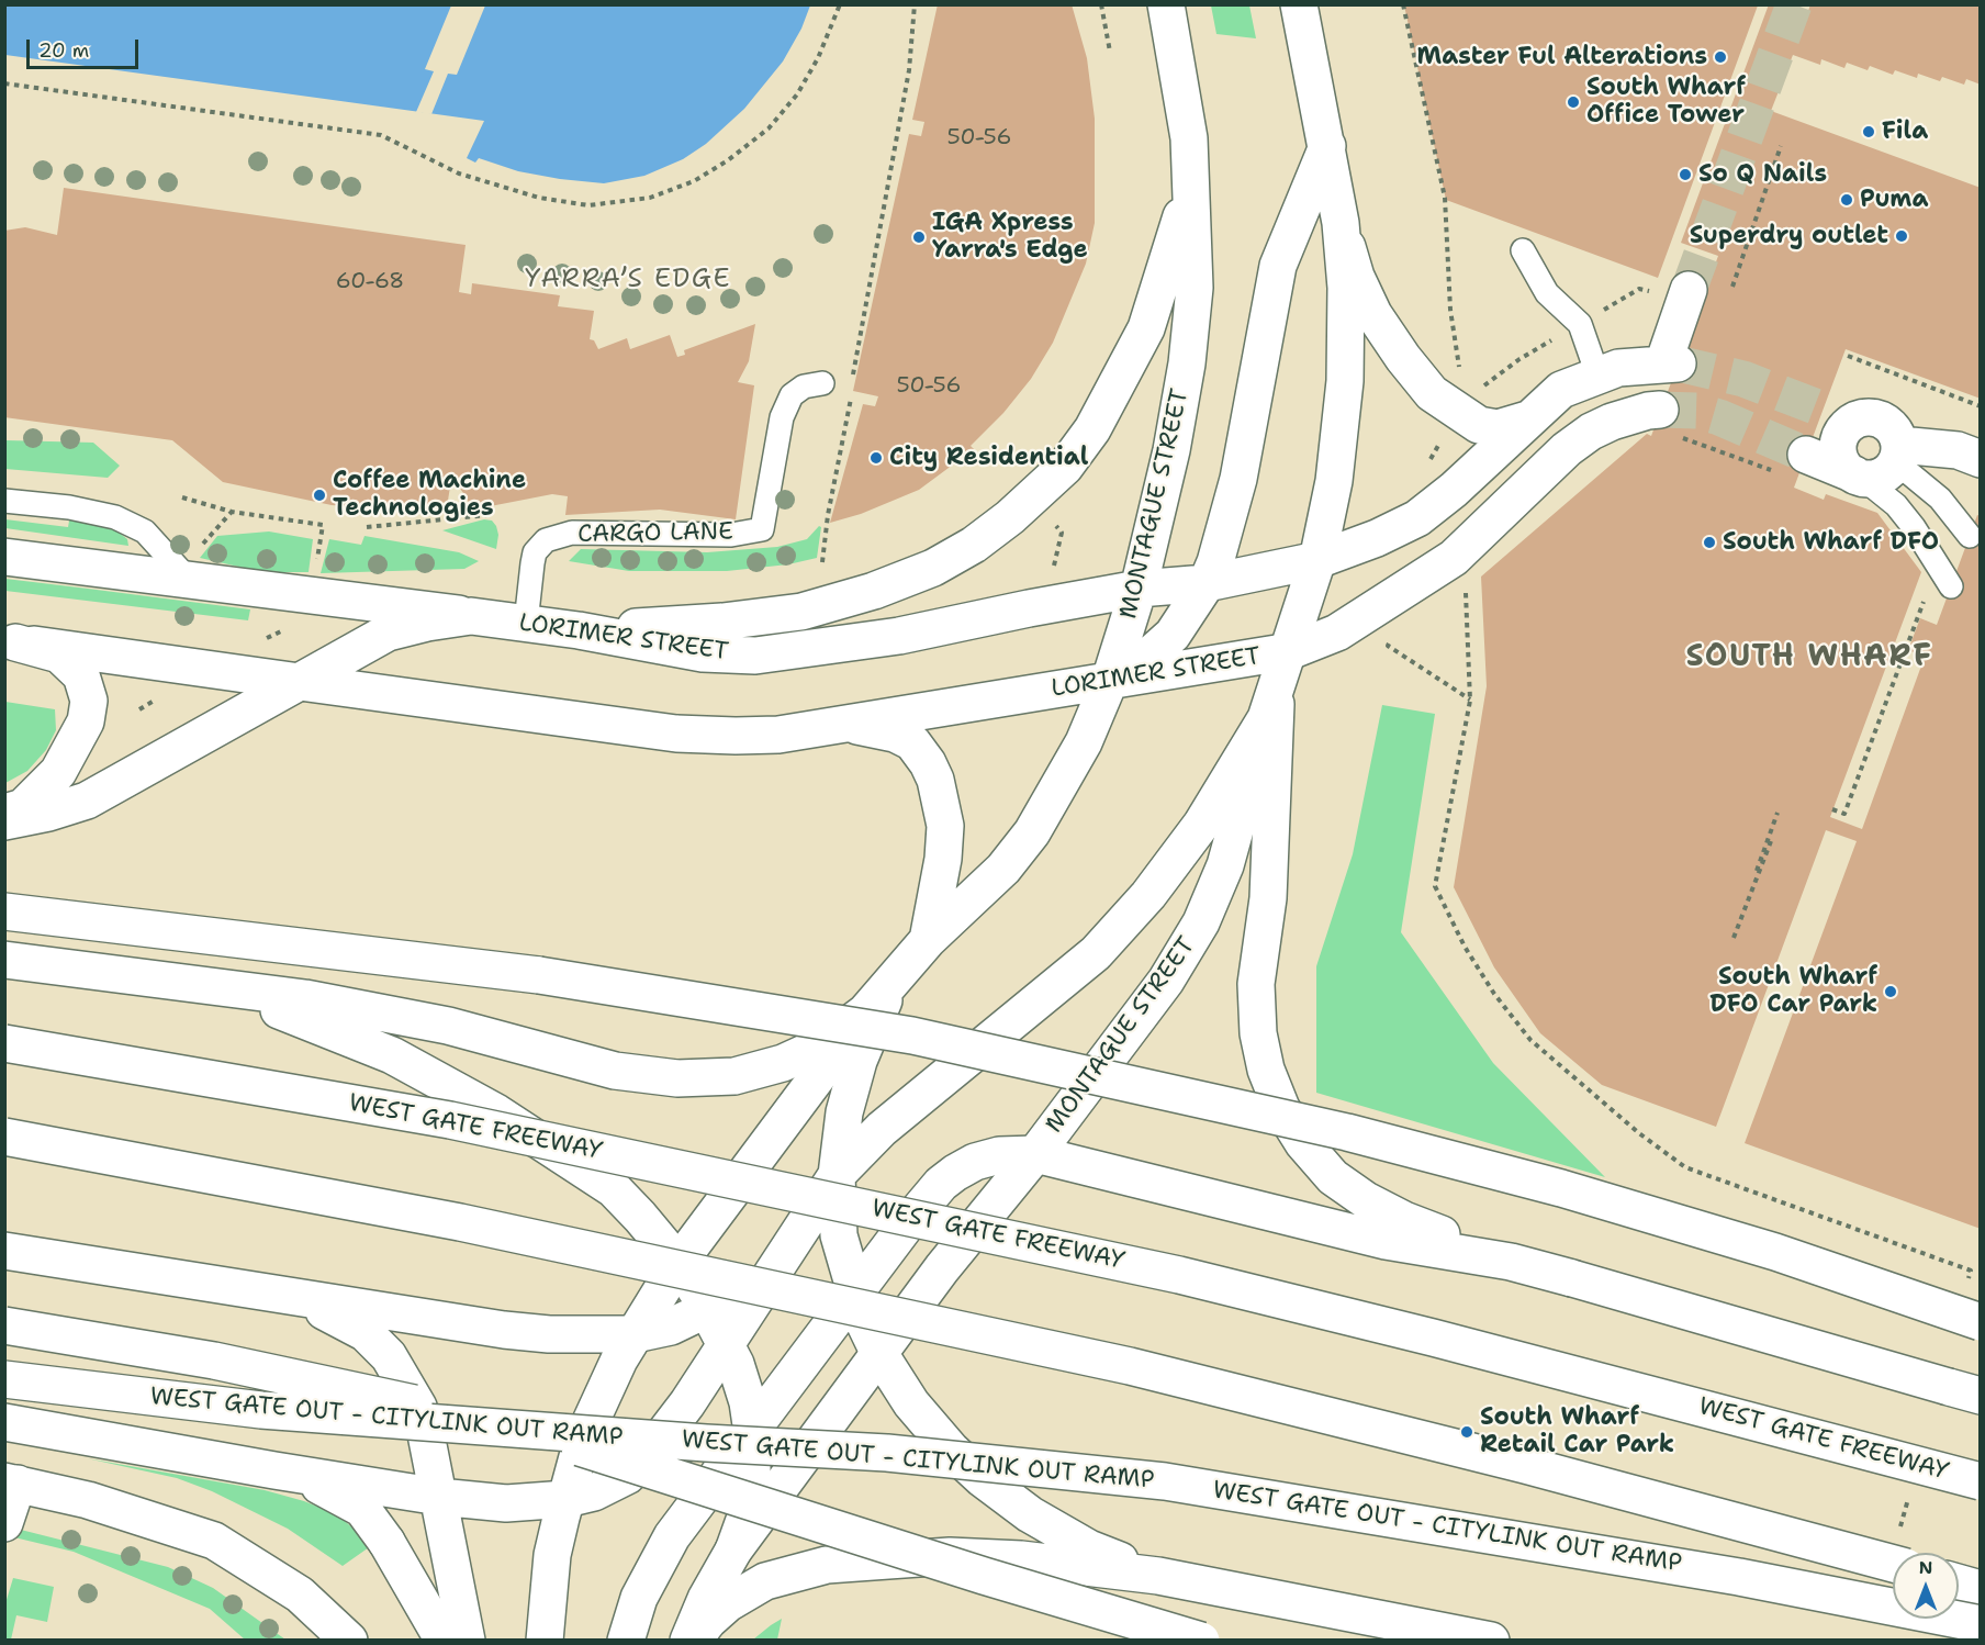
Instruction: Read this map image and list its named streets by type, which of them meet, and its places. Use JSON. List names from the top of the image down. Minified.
{"streets":{"main road":["MONTAGUE STREET","LORIMER STREET","WEST GATE FREEWAY","WEST GATE OUT - CITYLINK OUT RAMP"],"lane":["CARGO LANE"]},"crossings":[["MONTAGUE STREET","LORIMER STREET"],["CARGO LANE","LORIMER STREET"]],"districts":["YARRA’S EDGE","SOUTH WHARF"],"places":["Master Ful Alterations","South Wharf Office Tower","Fila","So Q Nails","Puma","Superdry outlet","IGA Xpress Yarra's Edge","City Residential","Coffee Machine Technologies","South Wharf DFO","South Wharf DFO Car Park","South Wharf Retail Car Park"],"house_numbers":["50-56","60-68","50-56"],"scale_bar":"20 m","north":"top"}
